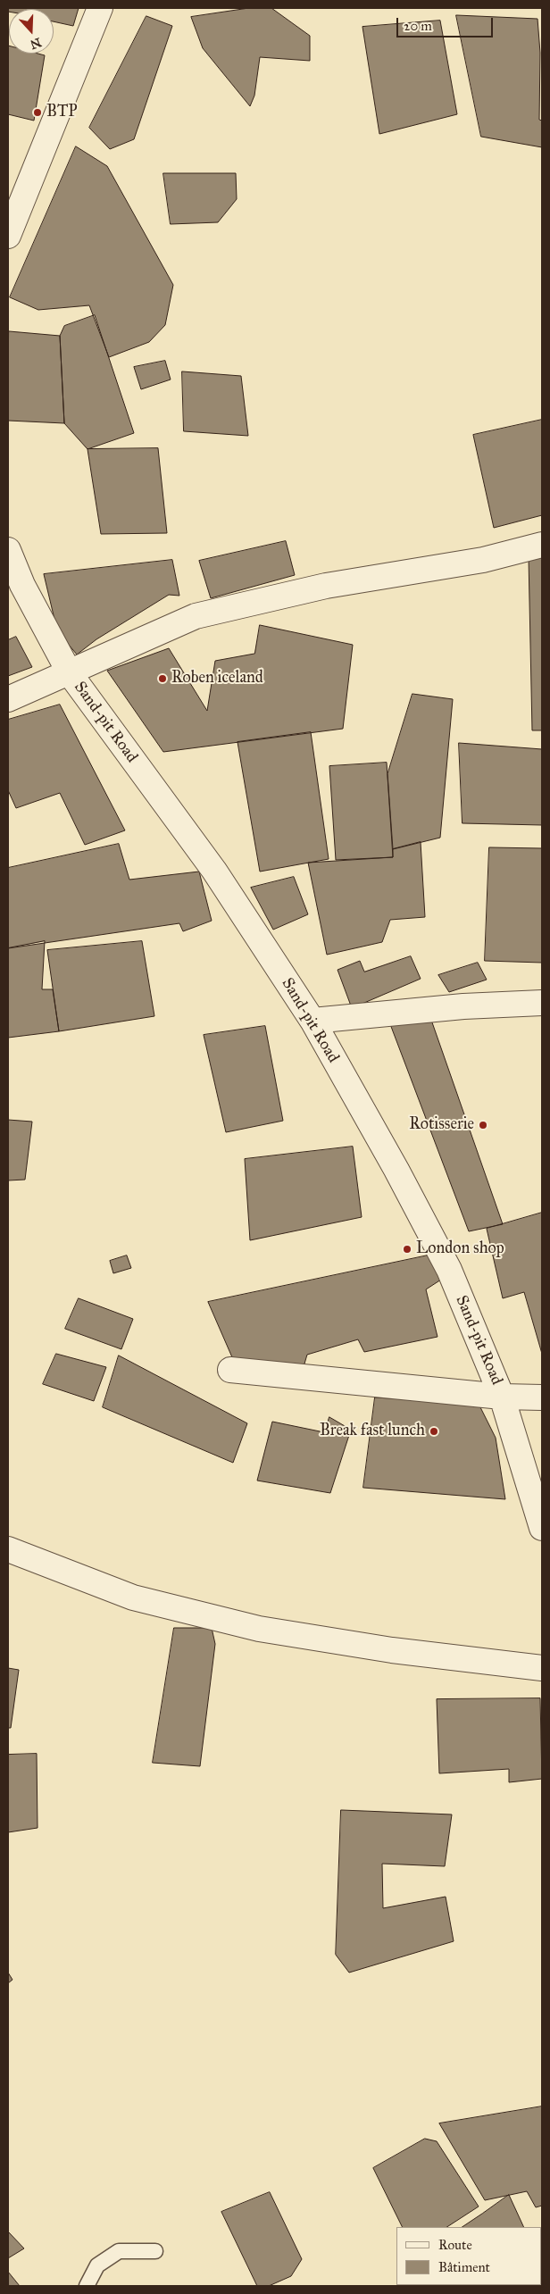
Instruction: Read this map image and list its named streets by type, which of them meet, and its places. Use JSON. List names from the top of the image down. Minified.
{"streets":{"street":["Sand-pit Road"]},"places":["BTP","Roben iceland","Rotisserie","London shop","Break fast lunch"],"legend":["Route","Bâtiment"],"scale_bar":"20 m","north":"bottom"}
